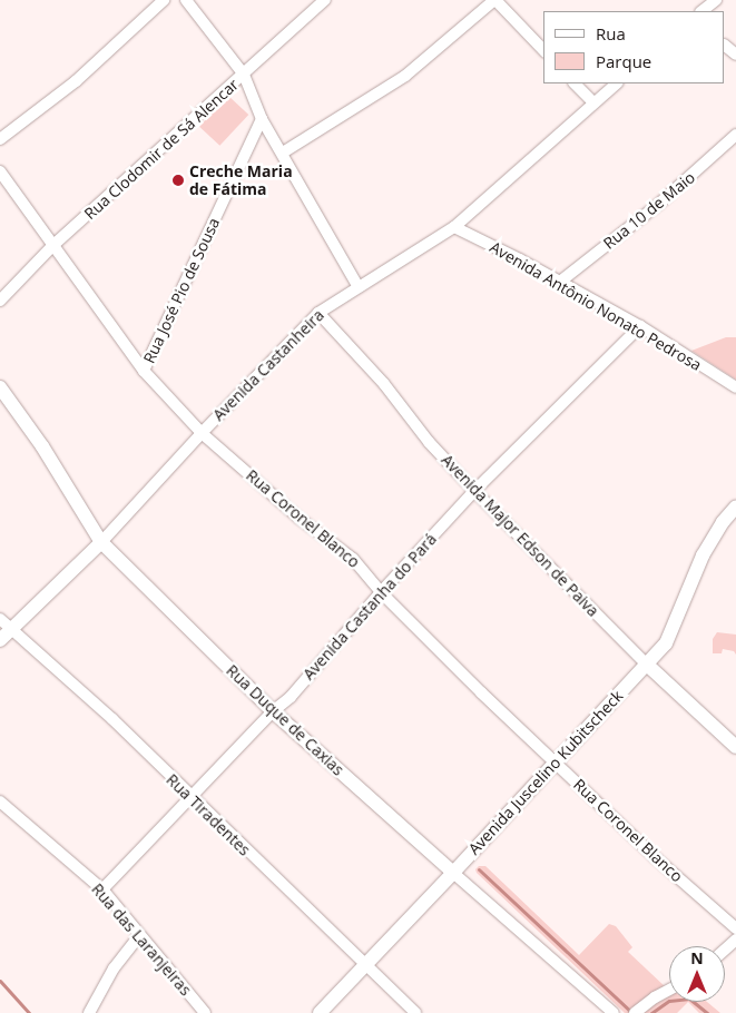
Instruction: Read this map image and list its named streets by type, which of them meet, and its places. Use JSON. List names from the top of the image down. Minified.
{"streets":{"street":["Rua Clodomir de Sá Alencar","Rua 10 de Maio","Rua José Pio de Sousa","Avenida Antônio Nonato Pedrosa","Avenida Castanheira","Rua Coronel Blanco","Avenida Major Edson de Paiva","Avenida Castanha do Pará","Rua Duque de Caxias","Avenida Juscelino Kubitscheck","Rua Tiradentes","Rua das Laranjeiras"]},"crossings":[["Rua Clodomir de Sá Alencar","Rua Coronel Blanco"],["Rua 10 de Maio","Avenida Antônio Nonato Pedrosa"],["Rua José Pio de Sousa","Rua Coronel Blanco"],["Avenida Antônio Nonato Pedrosa","Avenida Castanheira"],["Avenida Antônio Nonato Pedrosa","Avenida Castanha do Pará"],["Avenida Castanheira","Rua Coronel Blanco"],["Avenida Castanheira","Avenida Major Edson de Paiva"],["Avenida Castanheira","Rua Duque de Caxias"],["Avenida Castanheira","Rua Tiradentes"],["Rua Coronel Blanco","Avenida Castanha do Pará"],["Rua Coronel Blanco","Avenida Juscelino Kubitscheck"],["Avenida Major Edson de Paiva","Avenida Castanha do Pará"],["Avenida Major Edson de Paiva","Avenida Juscelino Kubitscheck"],["Avenida Castanha do Pará","Rua Duque de Caxias"],["Avenida Castanha do Pará","Rua Tiradentes"],["Avenida Castanha do Pará","Rua das Laranjeiras"],["Rua Duque de Caxias","Avenida Juscelino Kubitscheck"],["Avenida Juscelino Kubitscheck","Rua Tiradentes"]],"places":["Creche Maria de Fátima"],"legend":["Rua","Parque"],"north":"top"}
